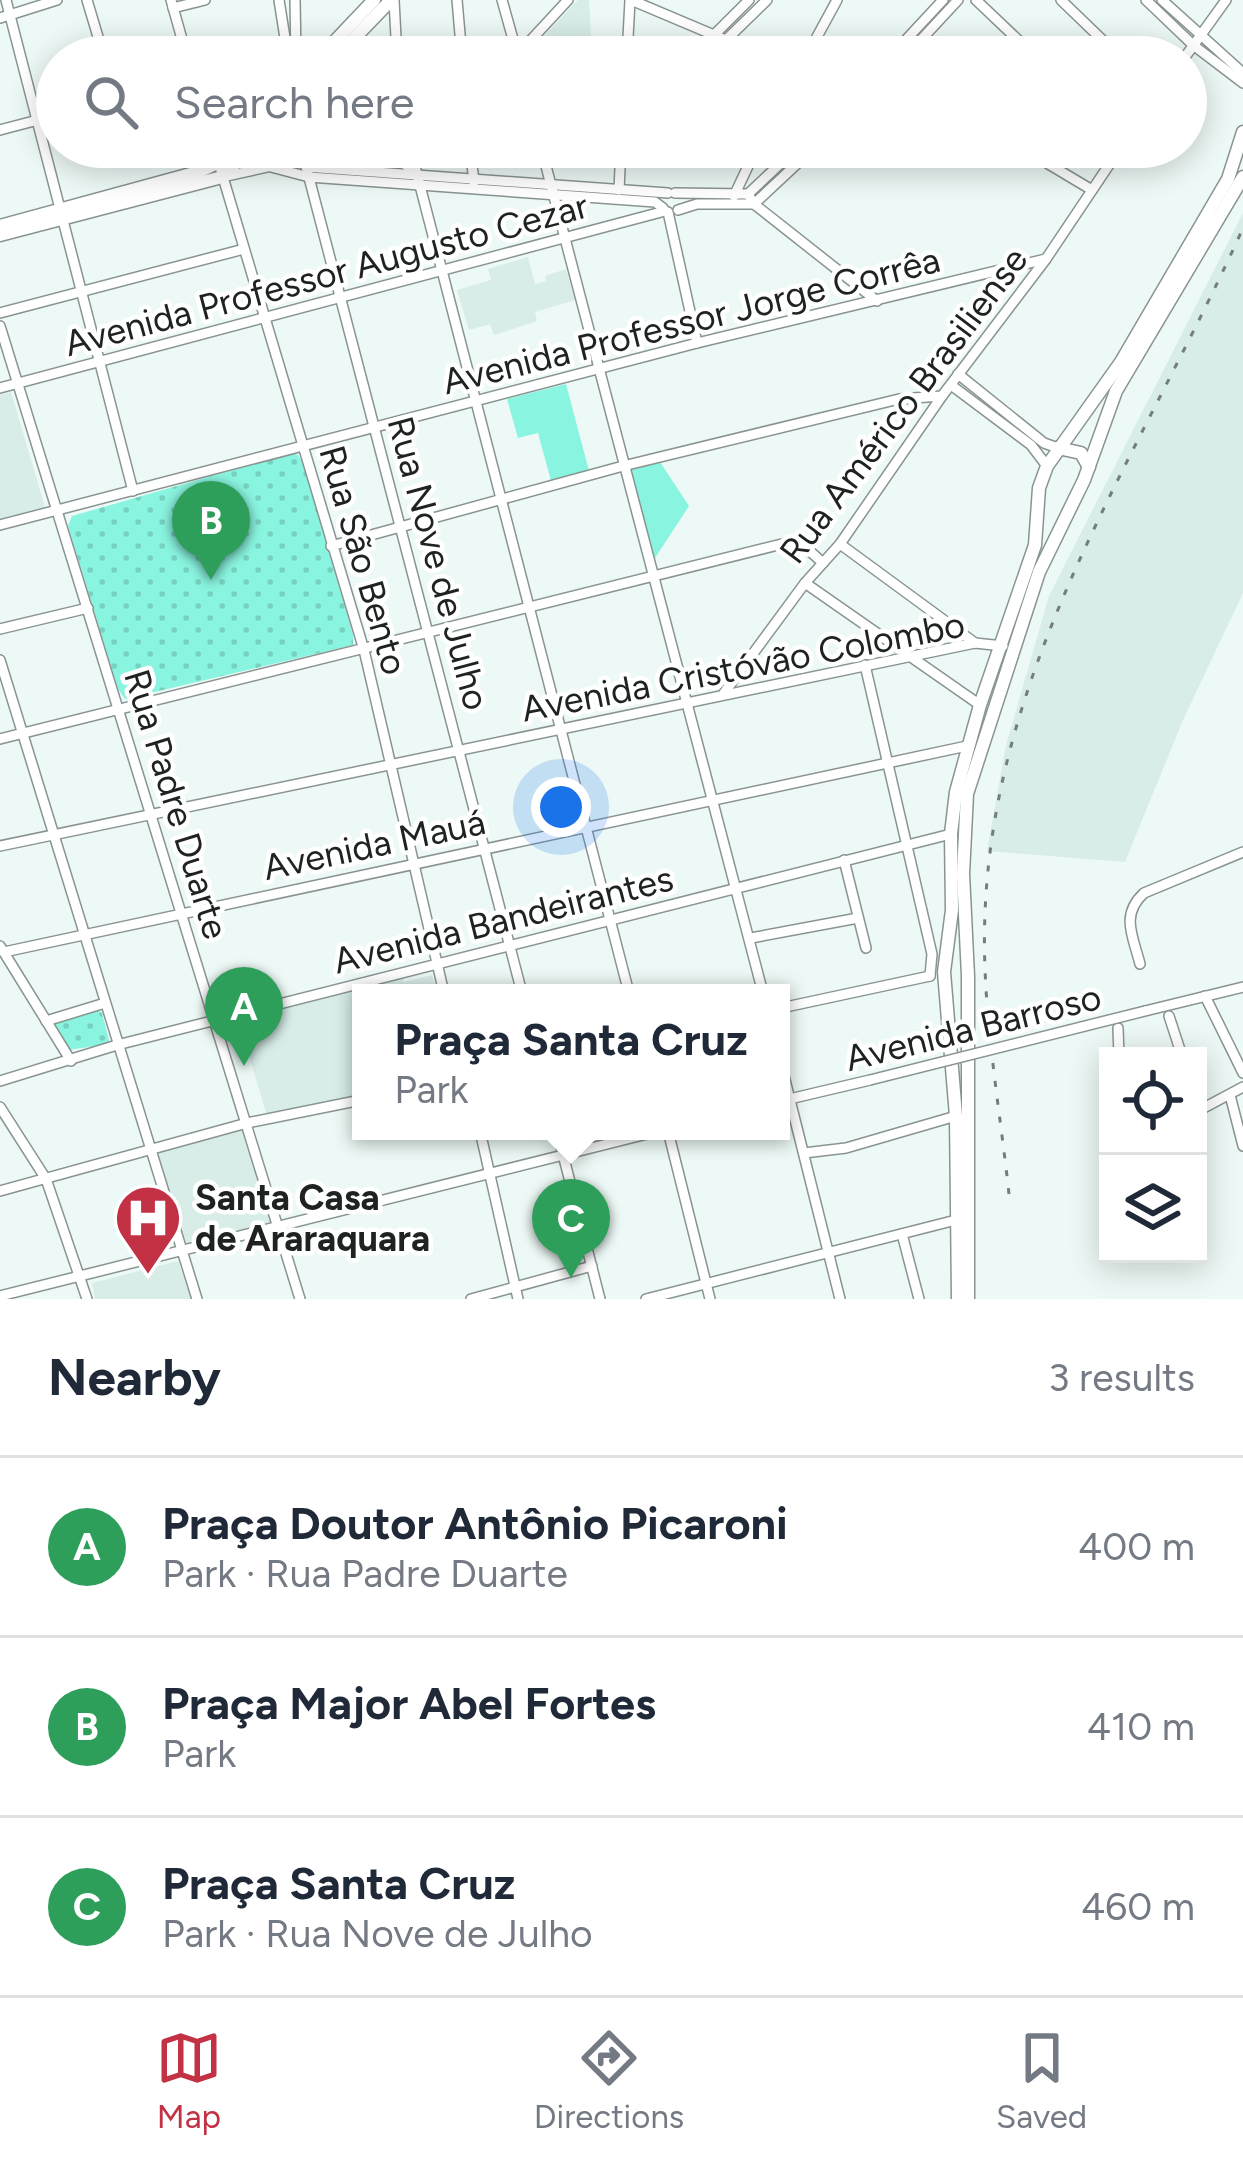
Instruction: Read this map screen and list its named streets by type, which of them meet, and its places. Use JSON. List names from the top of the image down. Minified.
{"streets":{"street":["Avenida Professor Augusto Cezar","Avenida Professor Jorge Corrêa","Rua Américo Brasiliense","Rua São Bento","Rua Nove de Julho","Avenida Cristóvão Colombo","Rua Padre Duarte","Avenida Mauá","Avenida Bandeirantes","Avenida Barroso"]},"crossings":[["Avenida Professor Augusto Cezar","Rua São Bento"],["Avenida Professor Augusto Cezar","Rua Nove de Julho"],["Avenida Professor Augusto Cezar","Rua Padre Duarte"],["Avenida Professor Jorge Corrêa","Rua Américo Brasiliense"],["Avenida Professor Jorge Corrêa","Rua São Bento"],["Avenida Professor Jorge Corrêa","Rua Nove de Julho"],["Avenida Professor Jorge Corrêa","Rua Padre Duarte"],["Rua Américo Brasiliense","Avenida Cristóvão Colombo"],["Rua São Bento","Avenida Cristóvão Colombo"],["Rua São Bento","Avenida Mauá"],["Rua São Bento","Avenida Bandeirantes"],["Rua Nove de Julho","Avenida Cristóvão Colombo"],["Rua Nove de Julho","Avenida Mauá"],["Rua Nove de Julho","Avenida Bandeirantes"],["Avenida Cristóvão Colombo","Rua Padre Duarte"],["Rua Padre Duarte","Avenida Mauá"],["Rua Padre Duarte","Avenida Bandeirantes"]],"places":{"hospital":["Santa Casa de Araraquara"]},"page":{"search":"Search here","pins":["B","A","C"],"popup":["Praça Santa Cruz","Park"],"heading":["Nearby","3 results"],"list":[{"mark":"A","name":"Praça Doutor Antônio Picaroni","note":"Park · Rua Padre Duarte","value":"400 m"},{"mark":"B","name":"Praça Major Abel Fortes","note":"Park","value":"410 m"},{"mark":"C","name":"Praça Santa Cruz","note":"Park · Rua Nove de Julho","value":"460 m"}],"nav":["Map","Directions","Saved"]}}
